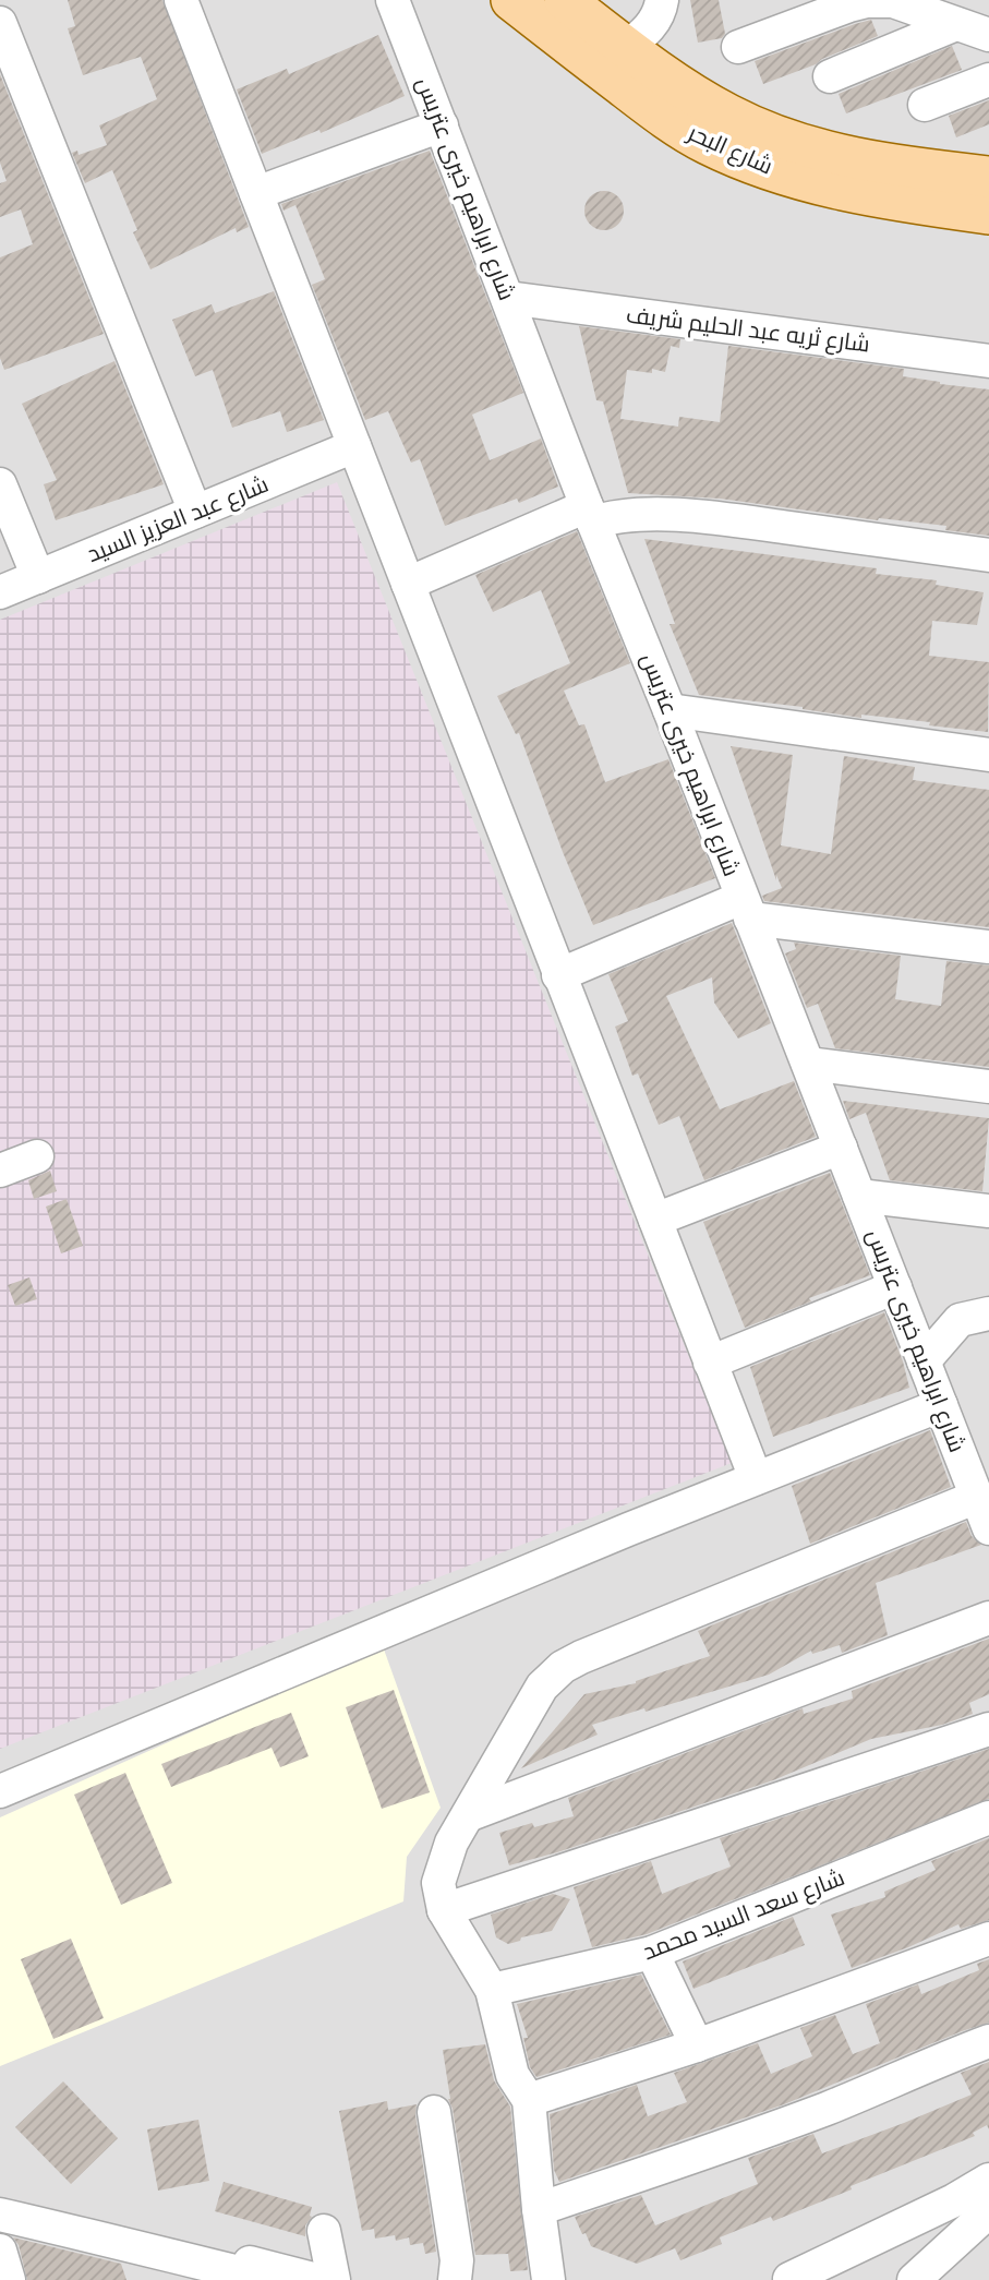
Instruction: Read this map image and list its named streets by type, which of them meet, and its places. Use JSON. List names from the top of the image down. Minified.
{"streets":{"main road":["شارع البحر"],"street":["شارع ابراهيم خيرى عتريس","شارع ثريه عبد الحليم شريف","شارع عبد العزيز السيد","شارع سعد السيد محمد"]},"crossings":[["شارع ابراهيم خيرى عتريس","شارع ثريه عبد الحليم شريف"]]}
